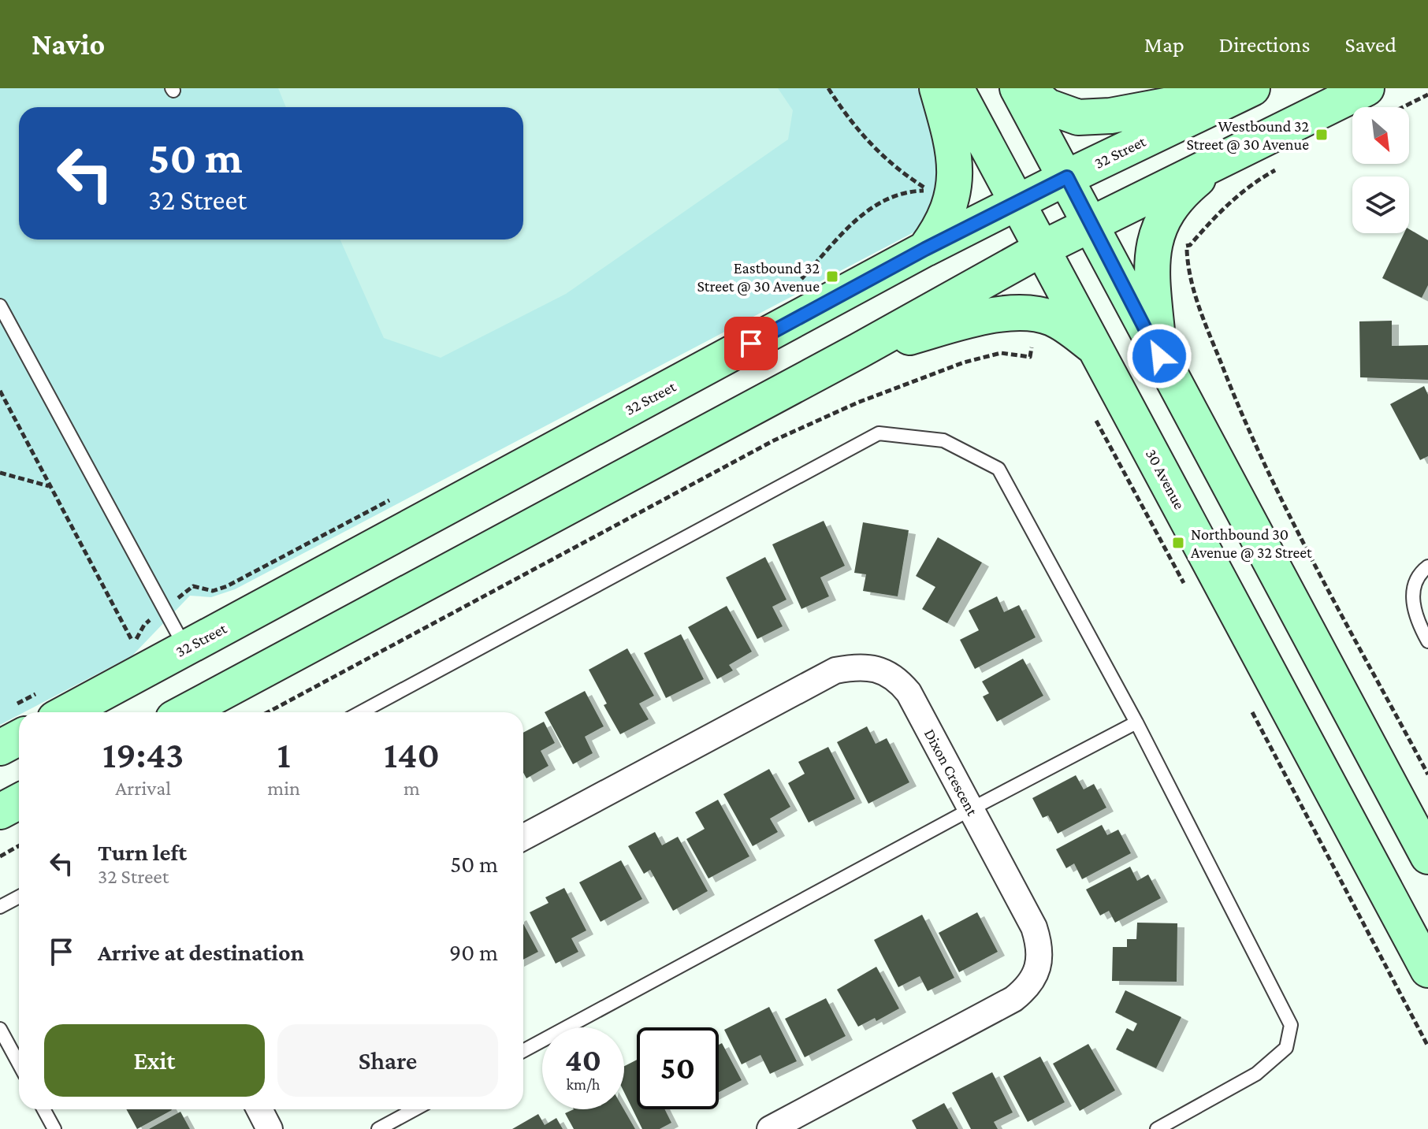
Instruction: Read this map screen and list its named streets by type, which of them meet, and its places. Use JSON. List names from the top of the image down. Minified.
{"streets":{"main road":["32 Street","30 Avenue"],"street":["Dixon Crescent"]},"crossings":[["32 Street","30 Avenue"]],"places":{"transit":["Westbound 32 Street @ 30 Avenue","Eastbound 32 Street @ 30 Avenue","Northbound 30 Avenue @ 32 Street"]},"north":"bottom right","page":{"header":"Navio","nav":["Map","Directions","Saved"],"turn":["50 m","32 Street"],"eta":["19:43","Arrival","1","min","140","m"],"list":[{"name":"Turn left","note":"32 Street","value":"50 m"},{"name":"Arrive at destination","value":"90 m"}],"buttons":["Exit","Share"],"speed":"40 km/h","limit":"50"}}
